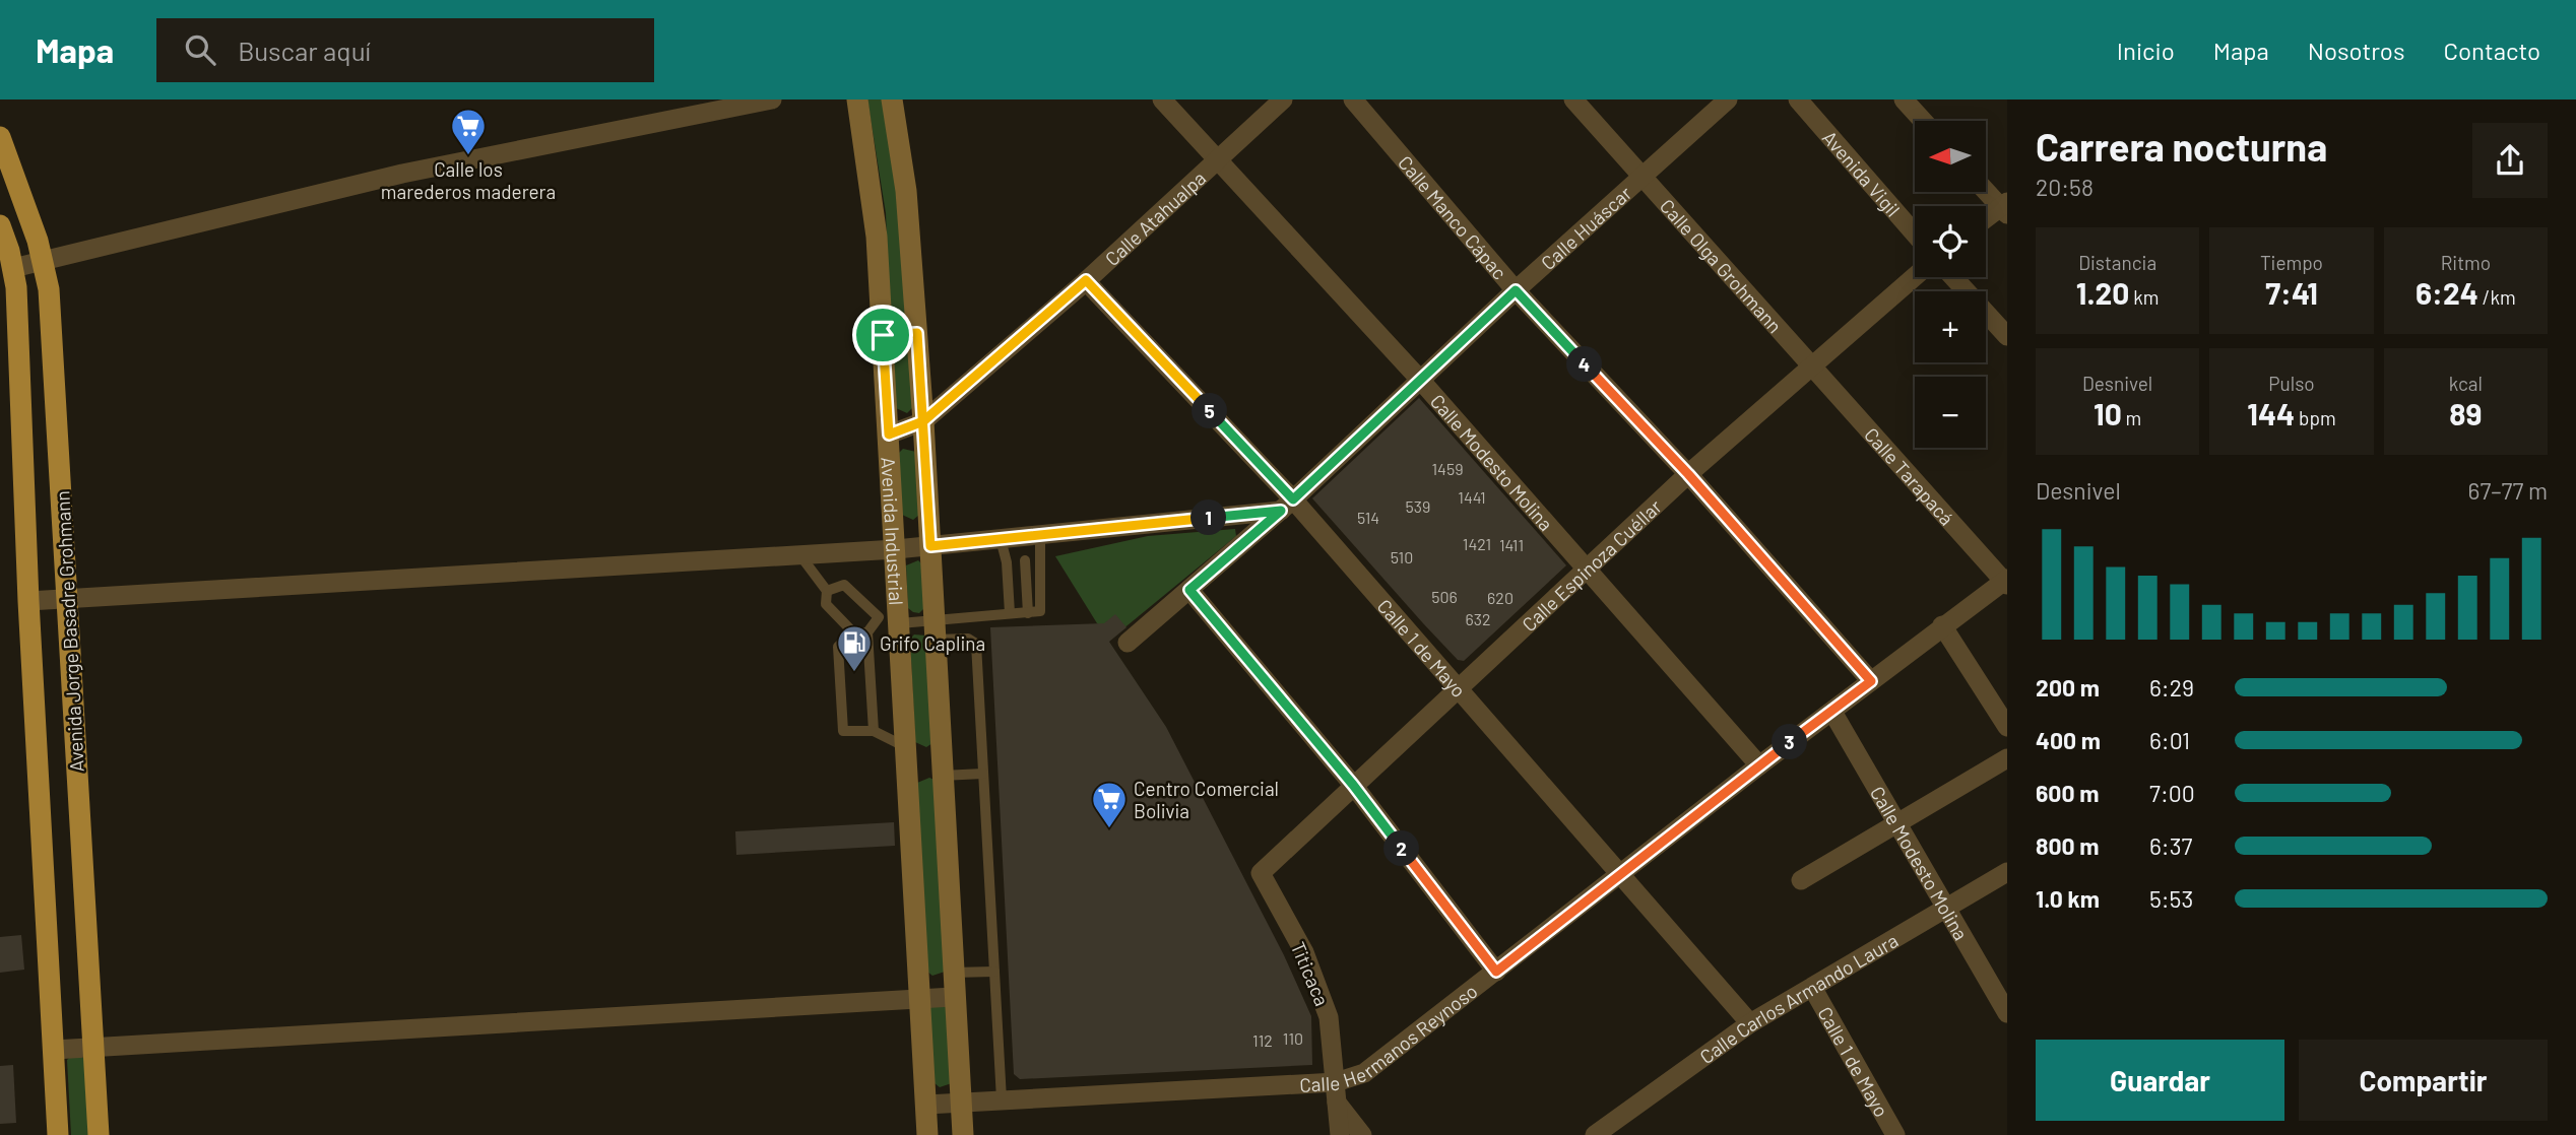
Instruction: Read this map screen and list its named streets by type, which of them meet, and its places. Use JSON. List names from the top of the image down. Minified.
{"streets":{"highway":["Avenida Jorge Basadre Grohmann"],"main road":["Avenida Industrial"],"street":["Avenida Vigil","Calle Atahualpa","Calle Manco Cápac","Calle Huáscar","Calle Olga Grohmann","Calle Modesto Molina","Calle Tarapacá","Calle Espinoza Cuéllar","Calle 1 de Mayo","Titicaca","Calle Carlos Armando Laura","Calle Hermanos Reynoso"]},"crossings":[["Calle Atahualpa","Calle Modesto Molina"],["Calle Atahualpa","Avenida Industrial"],["Calle Atahualpa","Calle 1 de Mayo"],["Calle Manco Cápac","Calle Huáscar"],["Calle Manco Cápac","Calle Espinoza Cuéllar"],["Calle Manco Cápac","Calle Hermanos Reynoso"],["Calle Huáscar","Calle Olga Grohmann"],["Calle Huáscar","Calle Modesto Molina"],["Calle Huáscar","Calle 1 de Mayo"],["Calle Olga Grohmann","Calle Tarapacá"],["Calle Olga Grohmann","Calle Espinoza Cuéllar"],["Calle Modesto Molina","Calle Espinoza Cuéllar"],["Calle Modesto Molina","Calle Carlos Armando Laura"],["Calle Modesto Molina","Calle Hermanos Reynoso"],["Calle Tarapacá","Calle Espinoza Cuéllar"],["Calle Tarapacá","Calle Hermanos Reynoso"],["Avenida Industrial","Calle Hermanos Reynoso"],["Calle Espinoza Cuéllar","Calle 1 de Mayo"],["Calle Espinoza Cuéllar","Titicaca"],["Calle 1 de Mayo","Calle Carlos Armando Laura"],["Calle 1 de Mayo","Calle Hermanos Reynoso"],["Titicaca","Calle Hermanos Reynoso"]],"places":{"supermarket":["Calle los marederos maderera","Centro Comercial Bolivia"],"fuel station":["Grifo Caplina"]},"house_numbers":["1459","1441","539","514","1421","1411","510","506","620","632","110","112"],"north":"left","page":{"header":"Mapa","search":"Buscar aquí","nav":["Inicio","Mapa","Nosotros","Contacto"],"heading":["Carrera nocturna","20:58"],"map_buttons":["+","−"],"stats":[["Distancia","1.20 km"],["Tiempo","7:41"],["Ritmo","6:24 /km"],["Desnivel","10 m"],["Pulso","144 bpm"],["kcal","89"]],"pins":["4","5","1","3","2"],"chart":["Desnivel","67–77 m"],"list":[{"name":"200 m","note":"6:29"},{"name":"400 m","note":"6:01"},{"name":"600 m","note":"7:00"},{"name":"800 m","note":"6:37"},{"name":"1.0 km","note":"5:53"}],"buttons":["Guardar","Compartir"]}}
